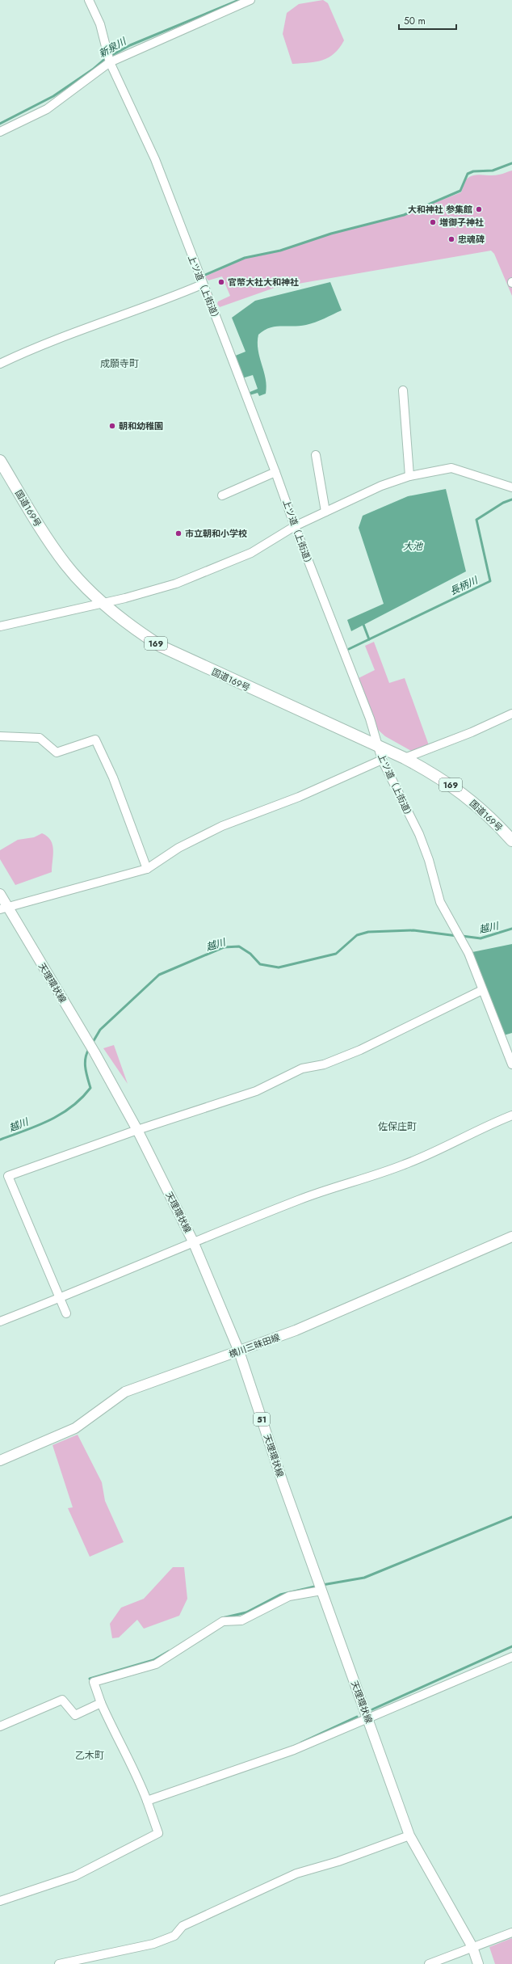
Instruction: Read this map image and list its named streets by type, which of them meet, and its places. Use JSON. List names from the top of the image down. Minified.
{"streets":{"highway":["国道169号","169"],"main road":["天理環状線","横川三昧田線","51"],"street":["上ツ道（上街道）"]},"crossings":[["上ツ道（上街道）","国道169号"],["天理環状線","横川三昧田線"]],"districts":["成願寺町","佐保庄町","乙木町"],"water":["新泉川","大池","長柄川","越川"],"places":["大和神社 参集館","増御子神社","忠魂碑","官幣大社大和神社","朝和幼稚園","市立朝和小学校"],"scale_bar":"50 m"}
